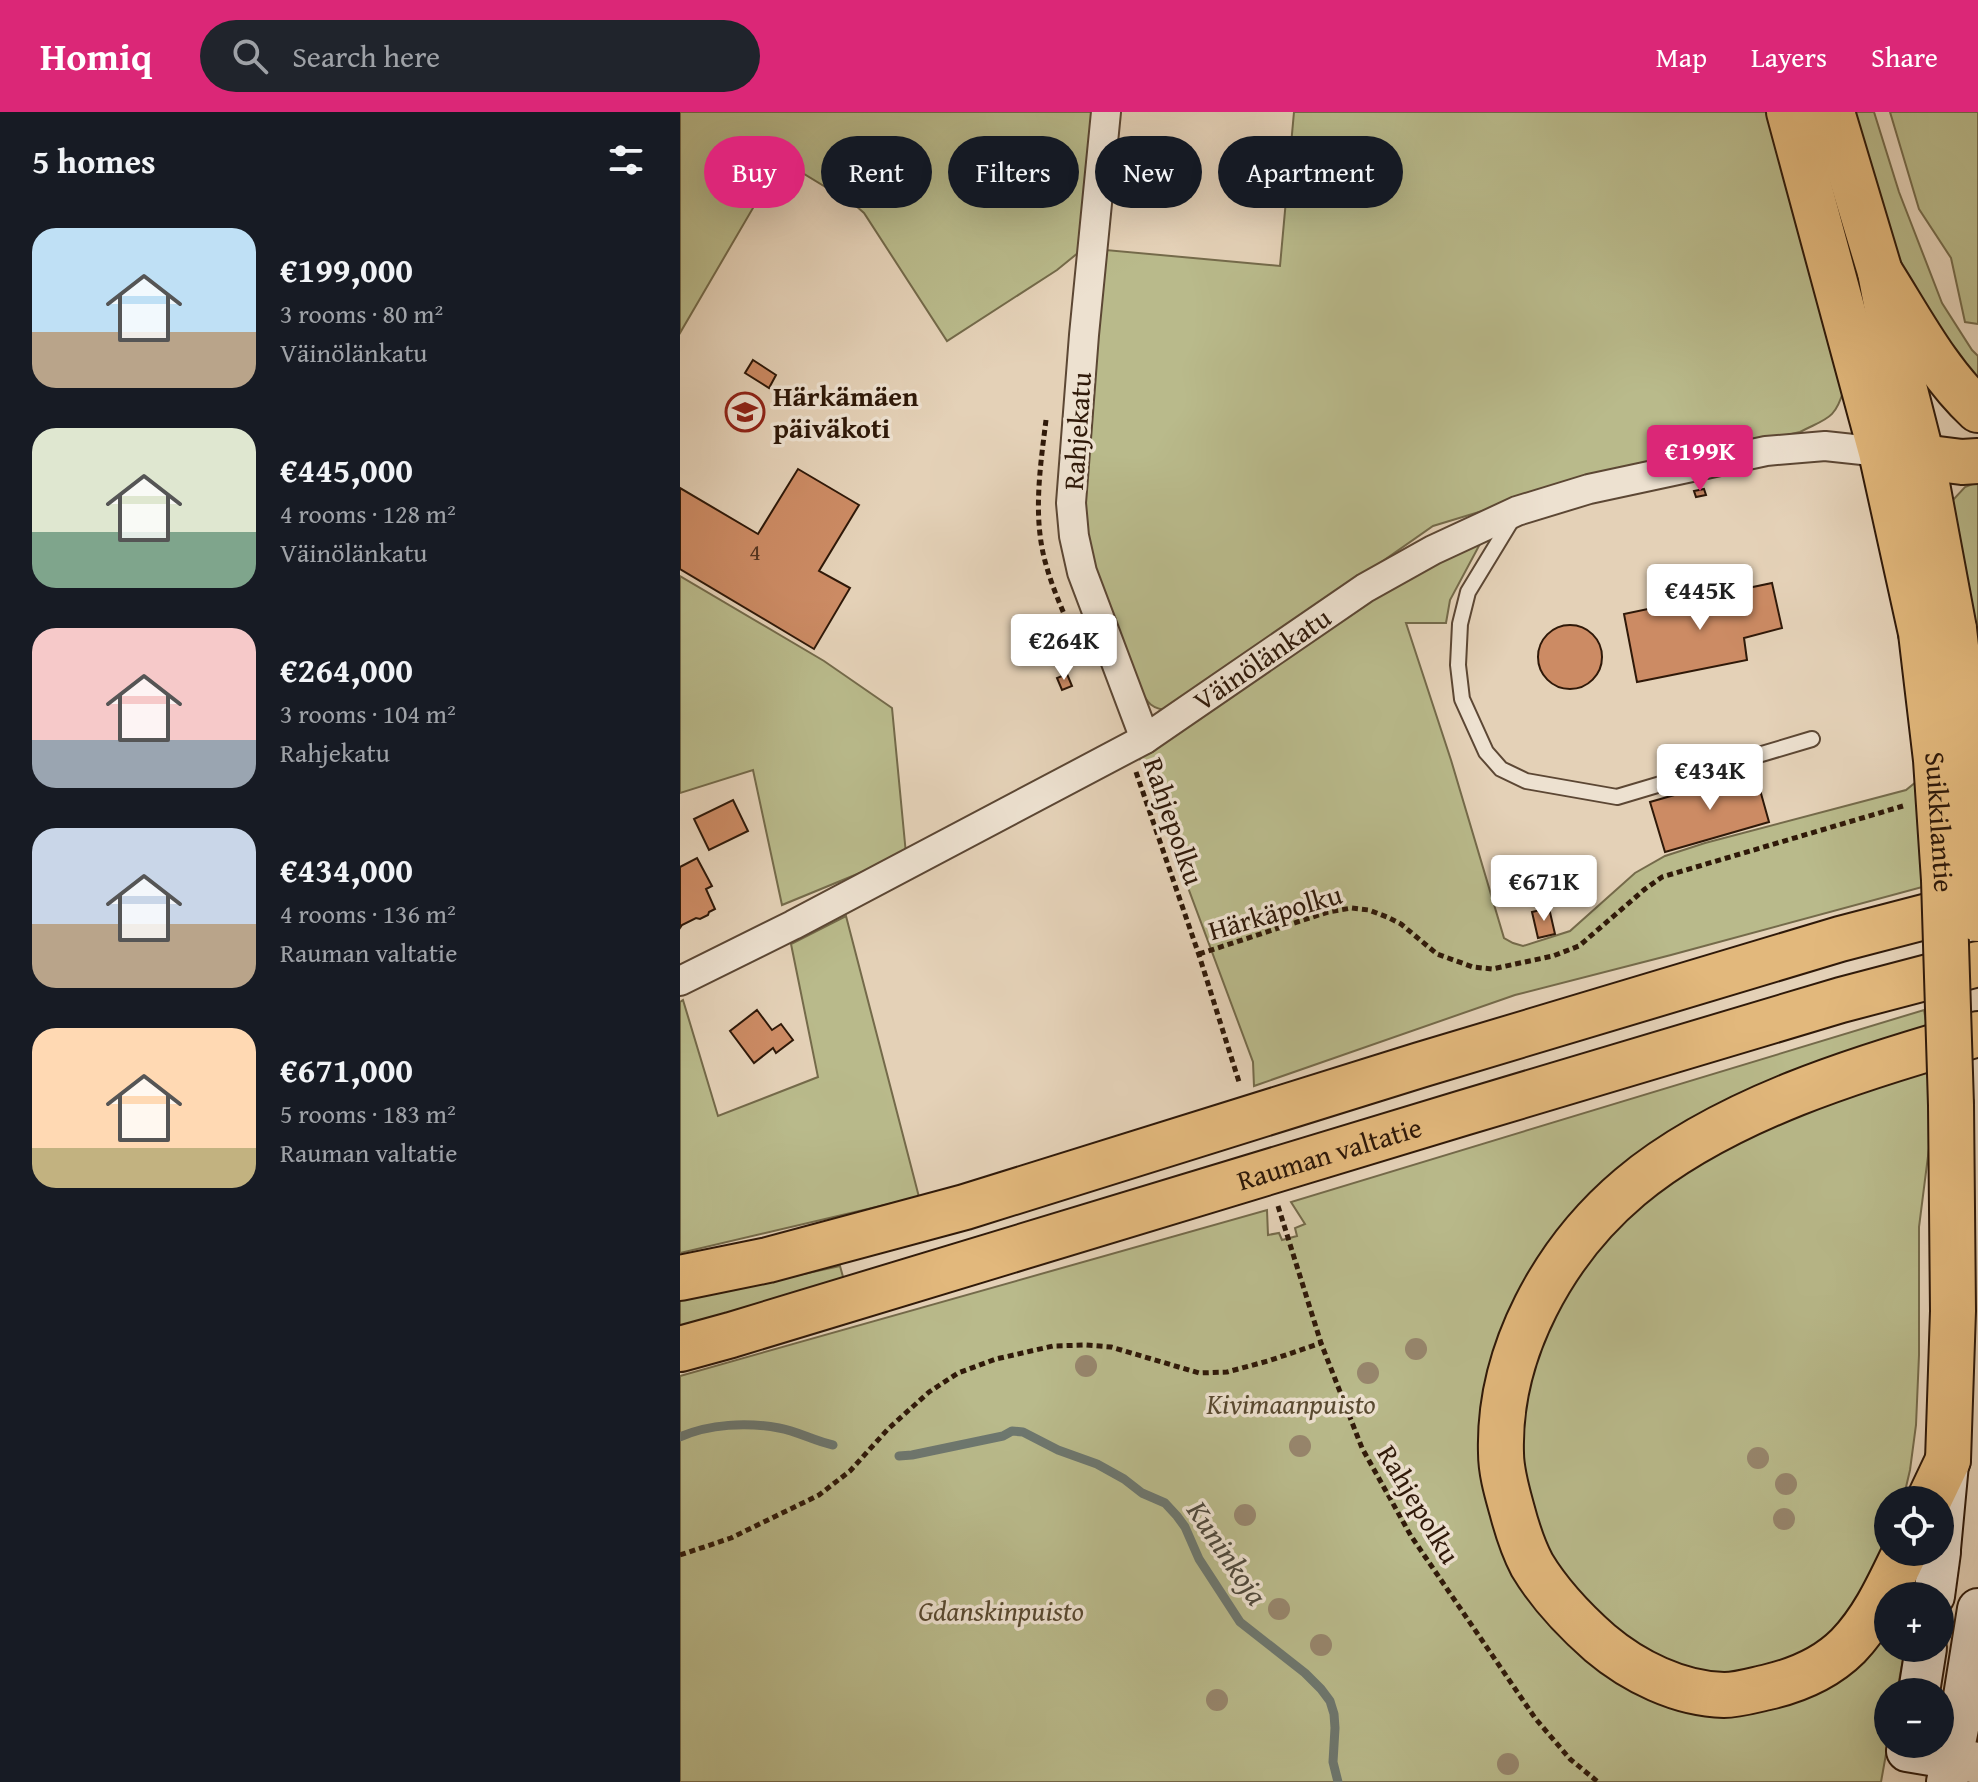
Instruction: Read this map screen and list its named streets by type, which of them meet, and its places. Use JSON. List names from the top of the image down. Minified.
{"streets":{"main road":["Suikkilantie","Rauman valtatie"],"street":["Rahjekatu","Väinölänkatu"],"path":["Rahjepolku","Härkäpolku"]},"crossings":[["Rahjekatu","Väinölänkatu"],["Rahjekatu","Rahjepolku"],["Väinölänkatu","Rahjepolku"],["Väinölänkatu","Suikkilantie"],["Rahjepolku","Härkäpolku"]],"water":["Kuninkoja"],"parks":["Kivimaanpuisto","Gdanskinpuisto"],"places":{"school or university":["Härkämäen päiväkoti"]},"house_numbers":["4"],"page":{"header":"Homiq","search":"Search here","nav":["Map","Layers","Share"],"heading":"5 homes","chip":["Buy","Rent","Filters","New","Apartment"],"list":[{"name":"€199,000","note":"3 rooms · 80 m² · Väinölänkatu"},{"name":"€445,000","note":"4 rooms · 128 m² · Väinölänkatu"},{"name":"€264,000","note":"3 rooms · 104 m² · Rahjekatu"},{"name":"€434,000","note":"4 rooms · 136 m² · Rauman valtatie"},{"name":"€671,000","note":"5 rooms · 183 m² · Rauman valtatie"}],"price":["€199K","€445K","€264K","€434K","€671K"],"map_buttons":["+","−"]}}
